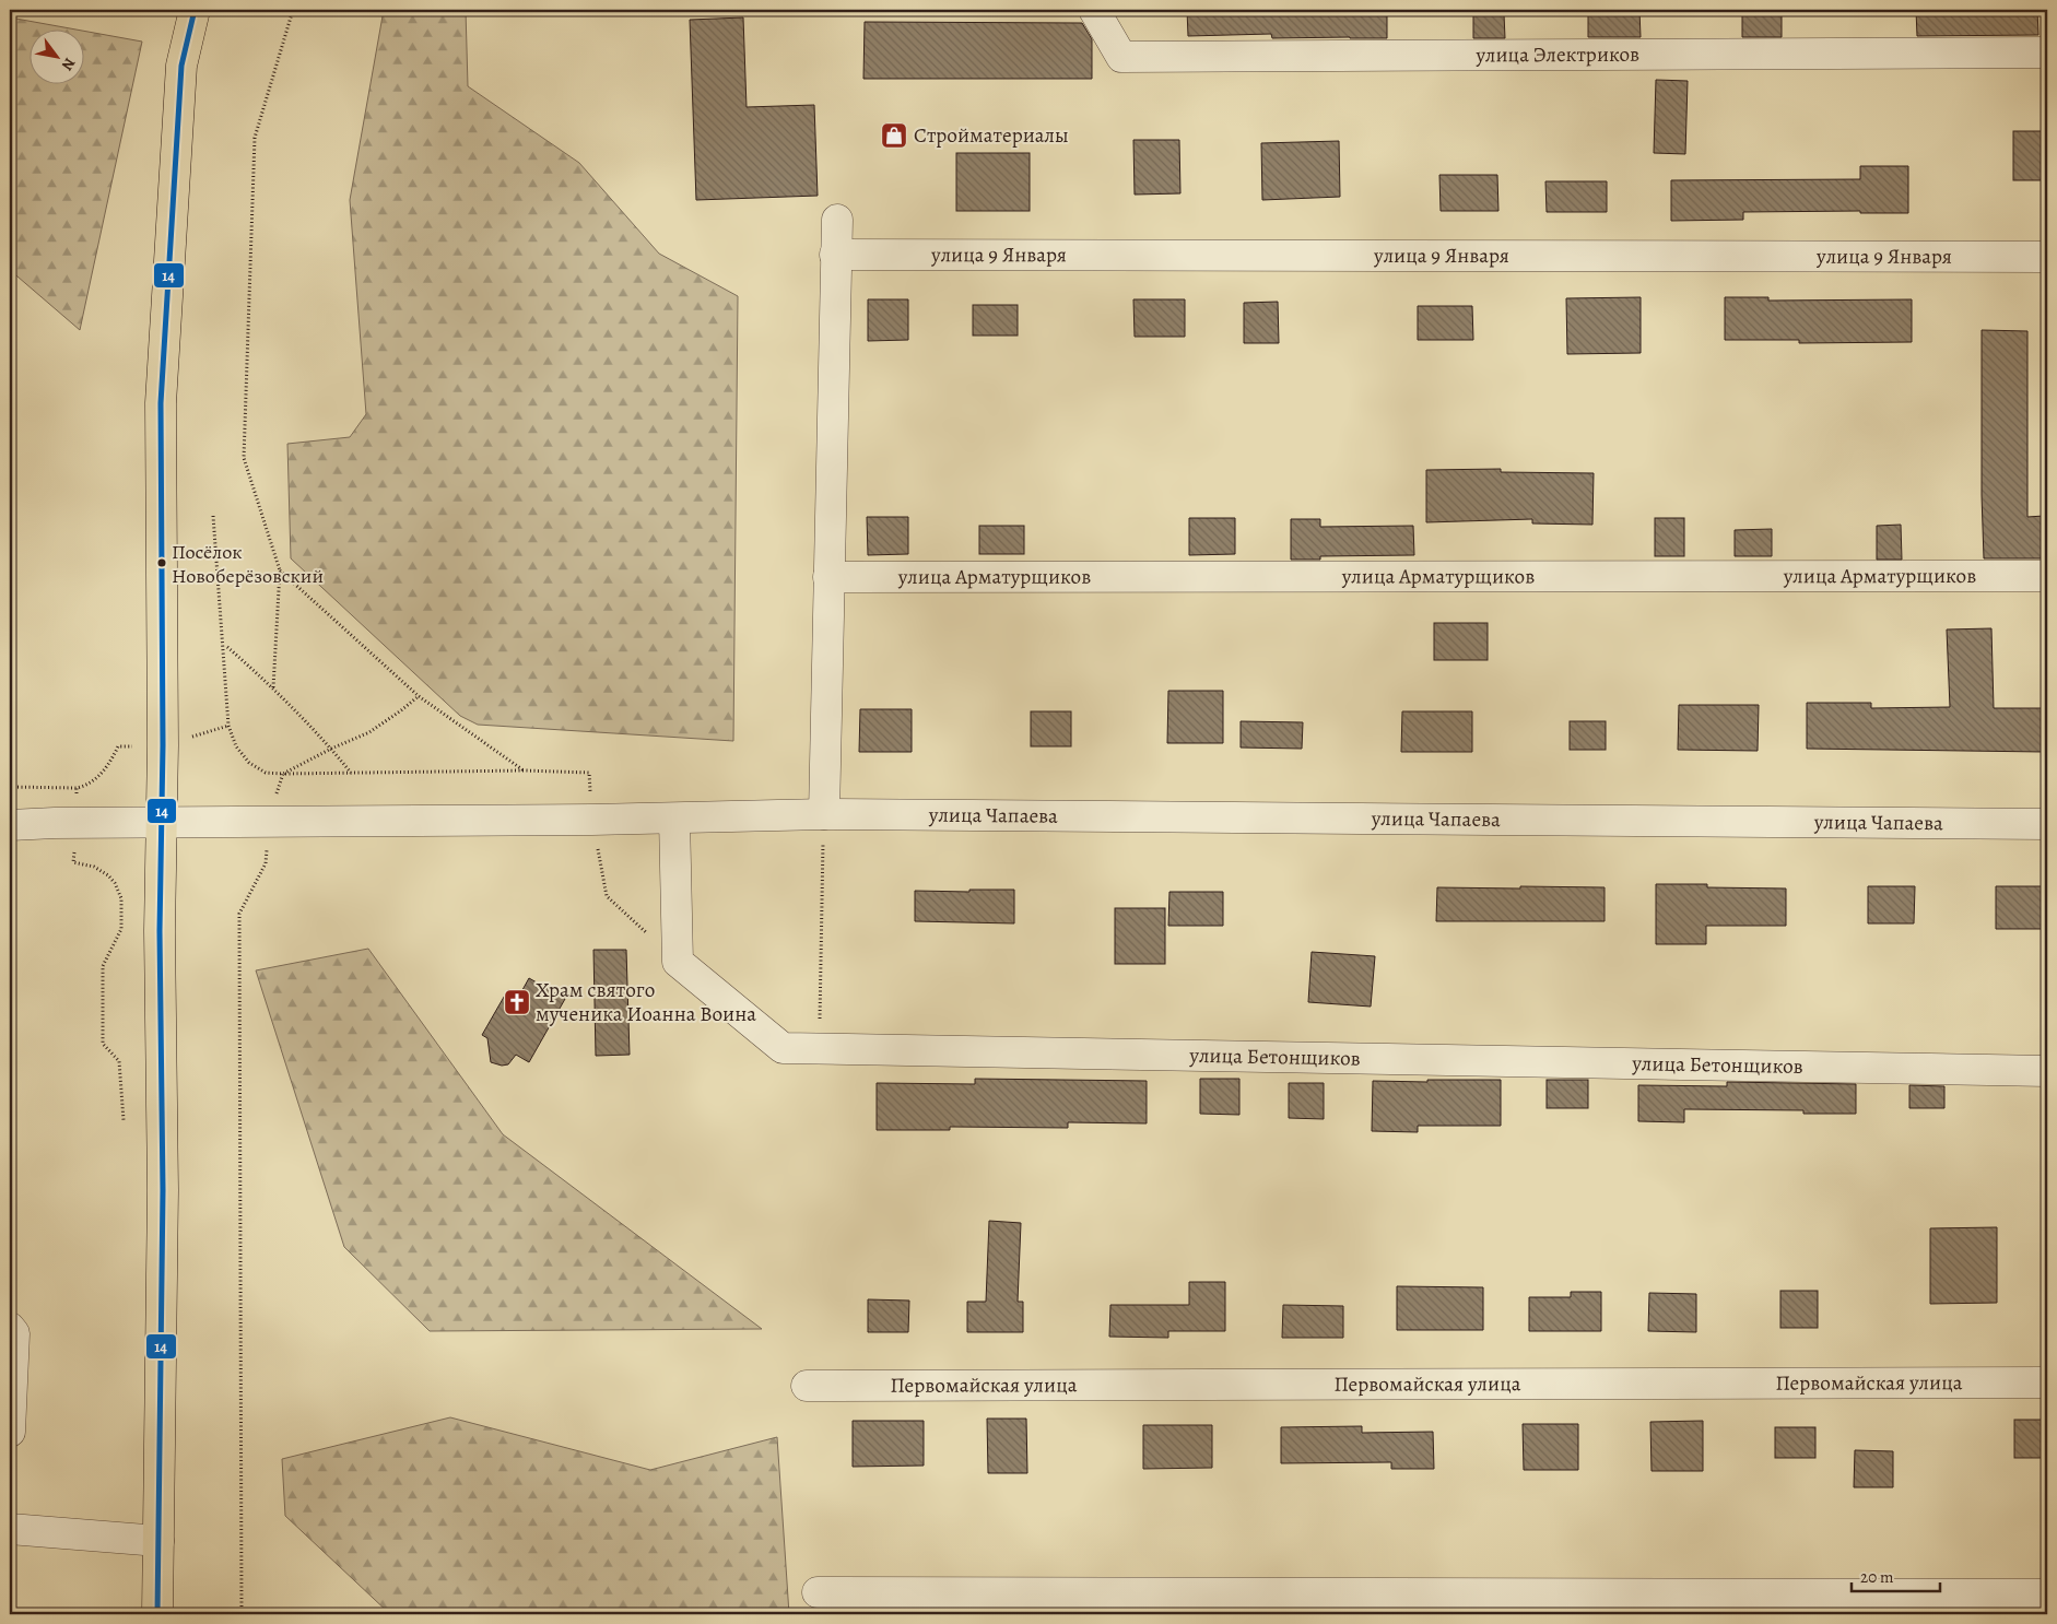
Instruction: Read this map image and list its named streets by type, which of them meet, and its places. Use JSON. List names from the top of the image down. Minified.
{"streets":{"street":["улица Электриков","улица 9 Января","улица Арматурщиков","улица Чапаева","улица Бетонщиков","Первомайская улица"]},"places":{"shop":["Стройматериалы"],"other":["Посёлок Новоберёзовский"],"church":["Храм святого мученика Иоанна Воина"]},"lines":["transit line 14"],"scale_bar":"20 m","north":"bottom right"}
